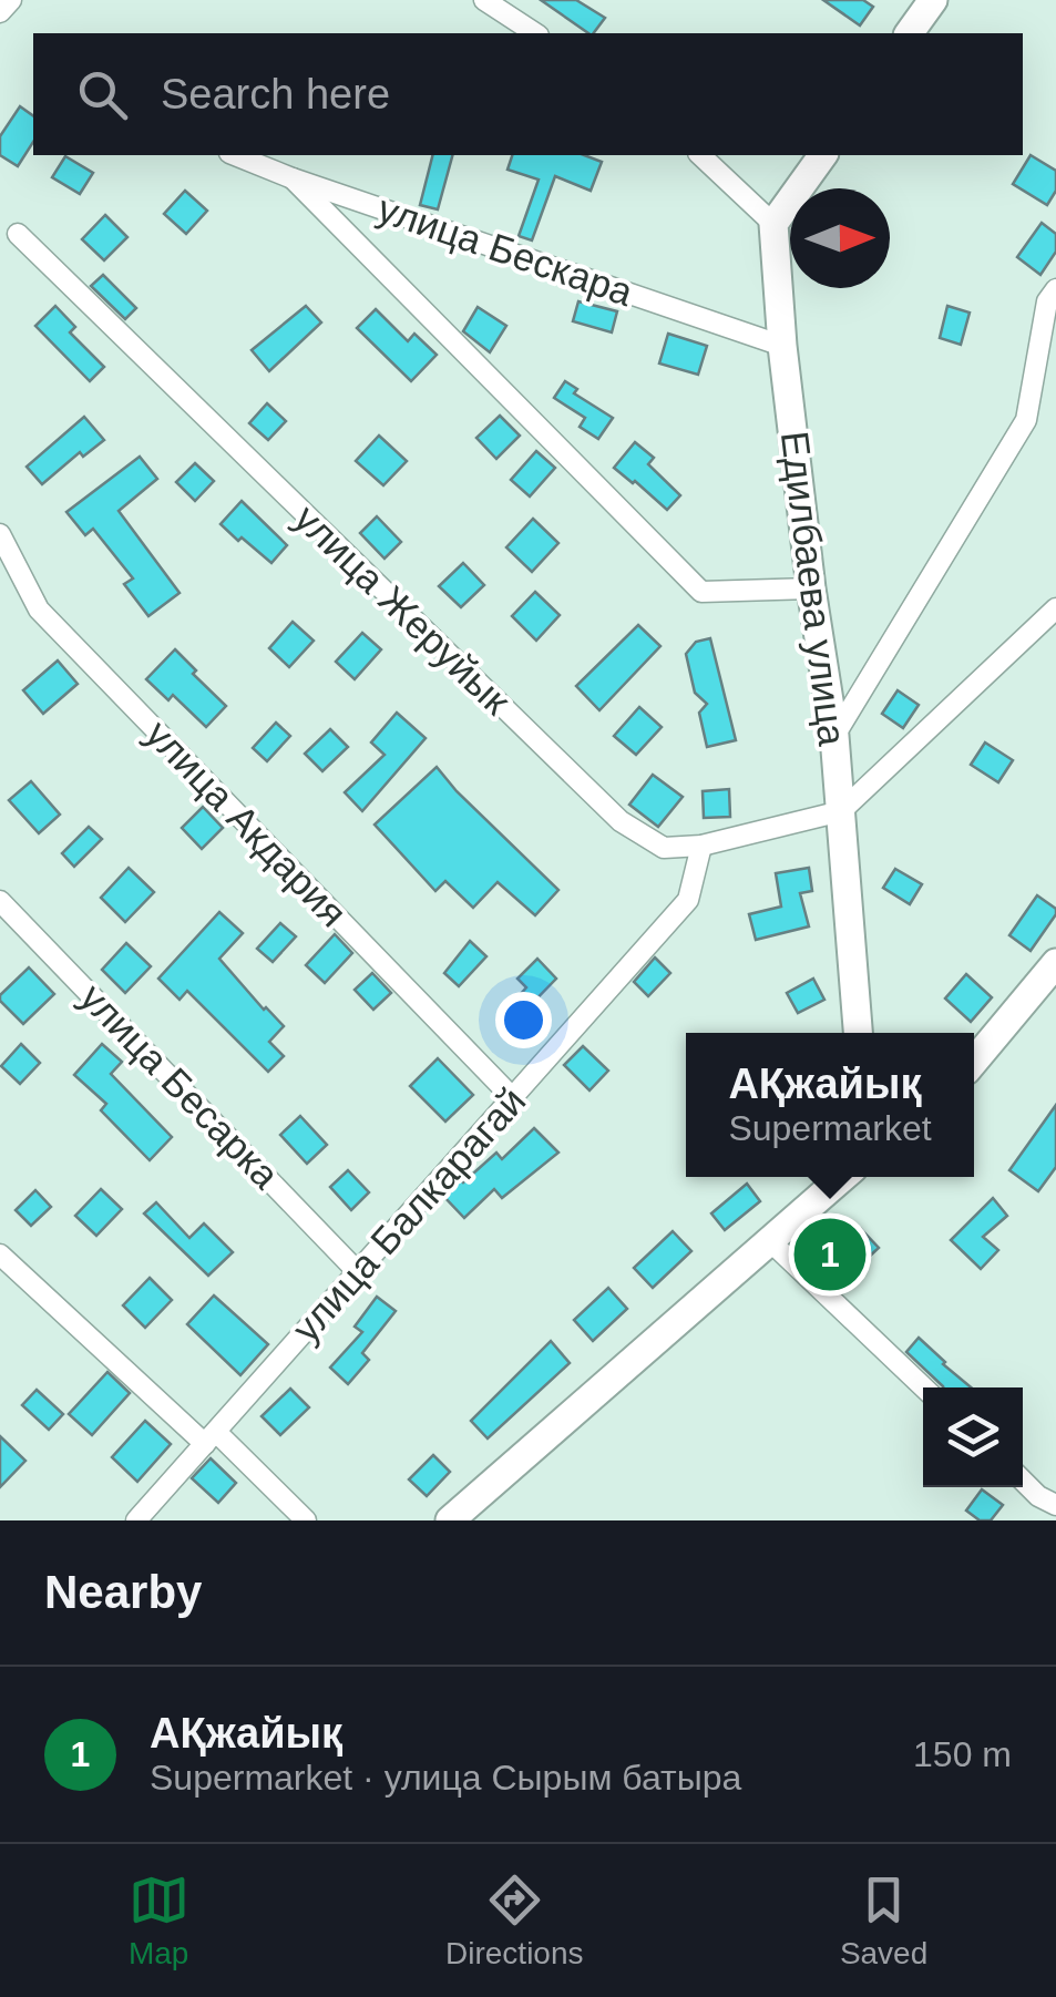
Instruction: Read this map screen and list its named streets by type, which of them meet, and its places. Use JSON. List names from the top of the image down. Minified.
{"streets":{"street":["улица Бескара","Едилбаева улица","улица Жеруйык","улица Акдария","улица Бесарка","улица Балкарагай"]},"crossings":[["улица Бескара","Едилбаева улица"],["Едилбаева улица","улица Жеруйык"],["улица Жеруйык","улица Балкарагай"],["улица Акдария","улица Балкарагай"],["улица Бесарка","улица Балкарагай"]],"north":"right","page":{"search":"Search here","popup":["АҚжайық","Supermarket"],"pins":"1","heading":"Nearby","list":[{"mark":"1","name":"АҚжайық","note":"Supermarket · улица Сырым батыра","value":"150 m"}],"nav":["Map","Directions","Saved"]}}
